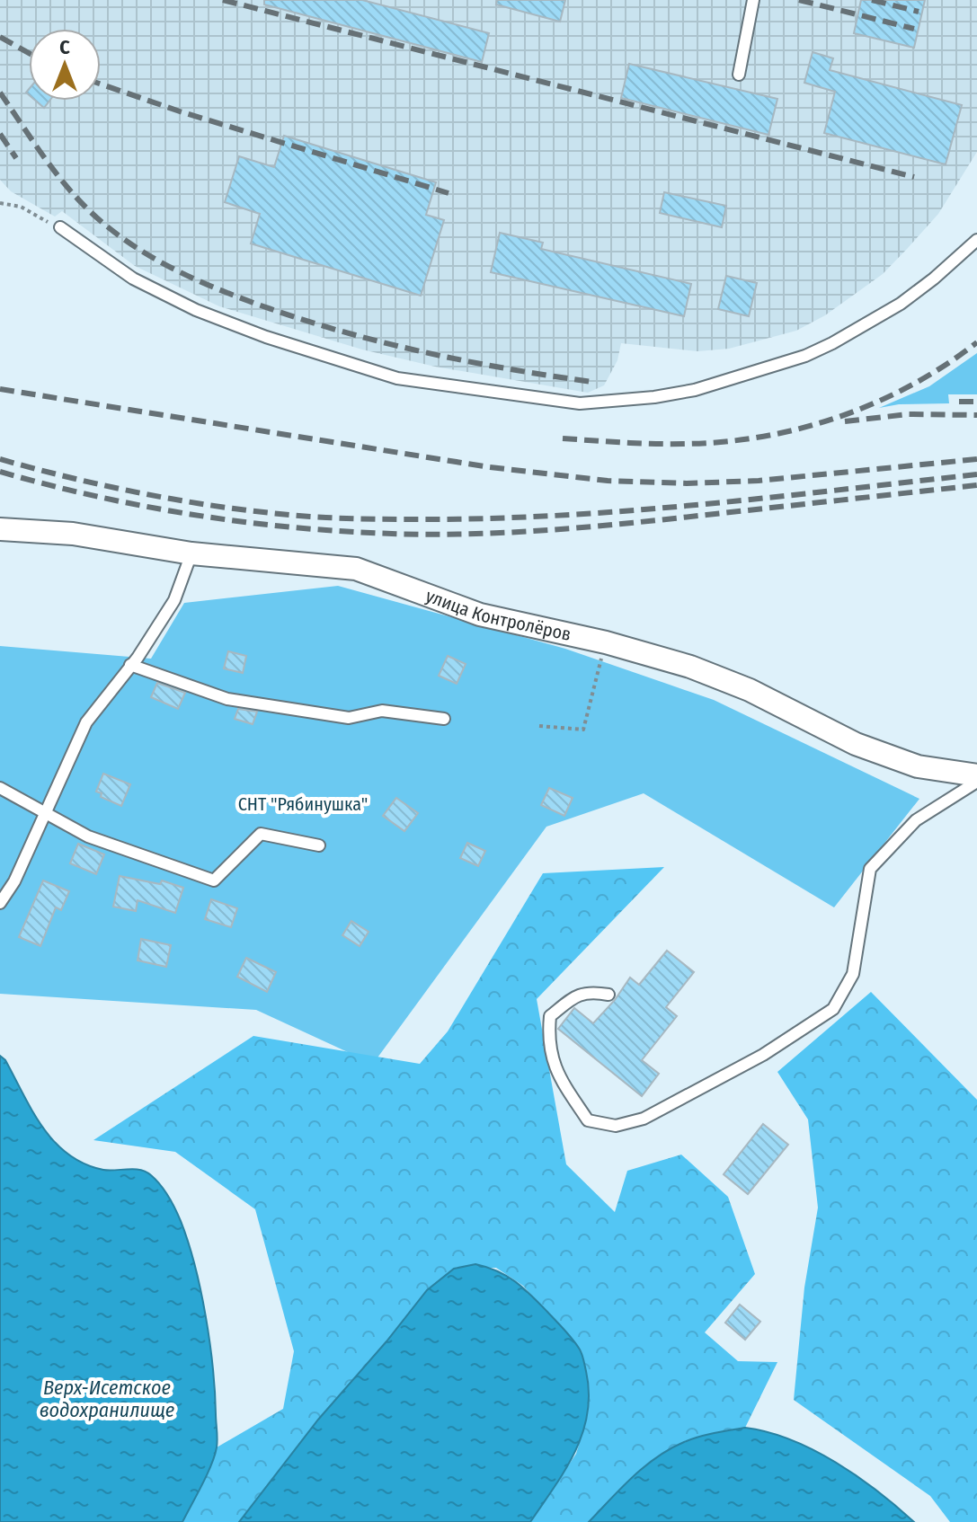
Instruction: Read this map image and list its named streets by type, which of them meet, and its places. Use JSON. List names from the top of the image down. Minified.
{"streets":{"street":["улица Контролёров"]},"water":["Верх-Исетское водохранилище"],"parks":["СНТ \"Рябинушка\""],"north":"top"}
